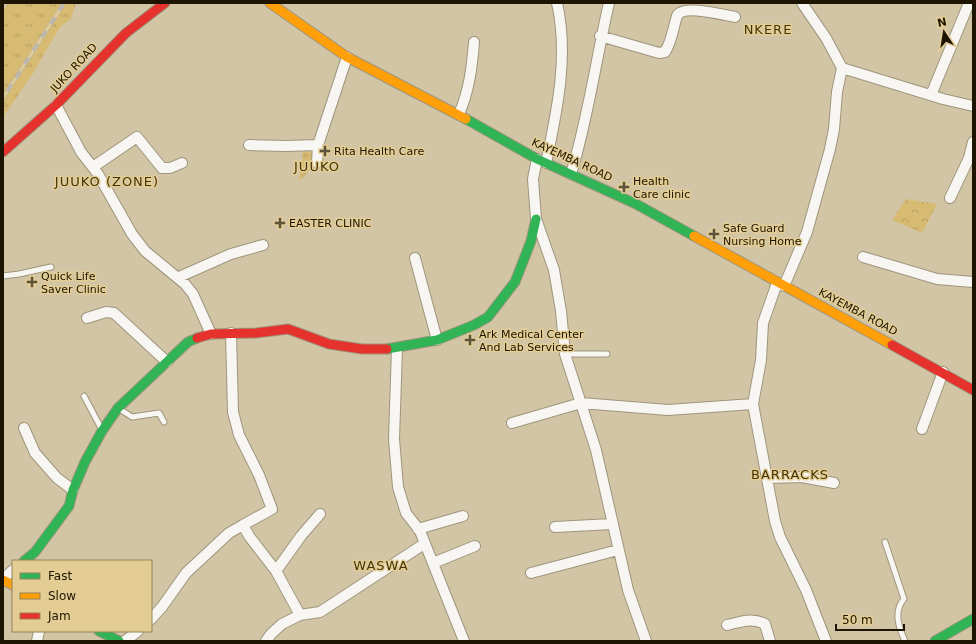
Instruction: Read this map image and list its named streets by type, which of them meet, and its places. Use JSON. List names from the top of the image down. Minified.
{"streets":{"street":["JUKO ROAD","KAYEMBA ROAD"]},"districts":["NKERE","JUUKO","JUUKO (ZONE)","BARRACKS","WASWA"],"places":{"health":["Rita Health Care","Health Care clinic","EASTER CLINIC","Safe Guard Nursing Home","Quick Life Saver Clinic","Ark Medical Center And Lab Services"]},"legend":["Fast","Slow","Jam"],"scale_bar":"50 m","north":"top"}
